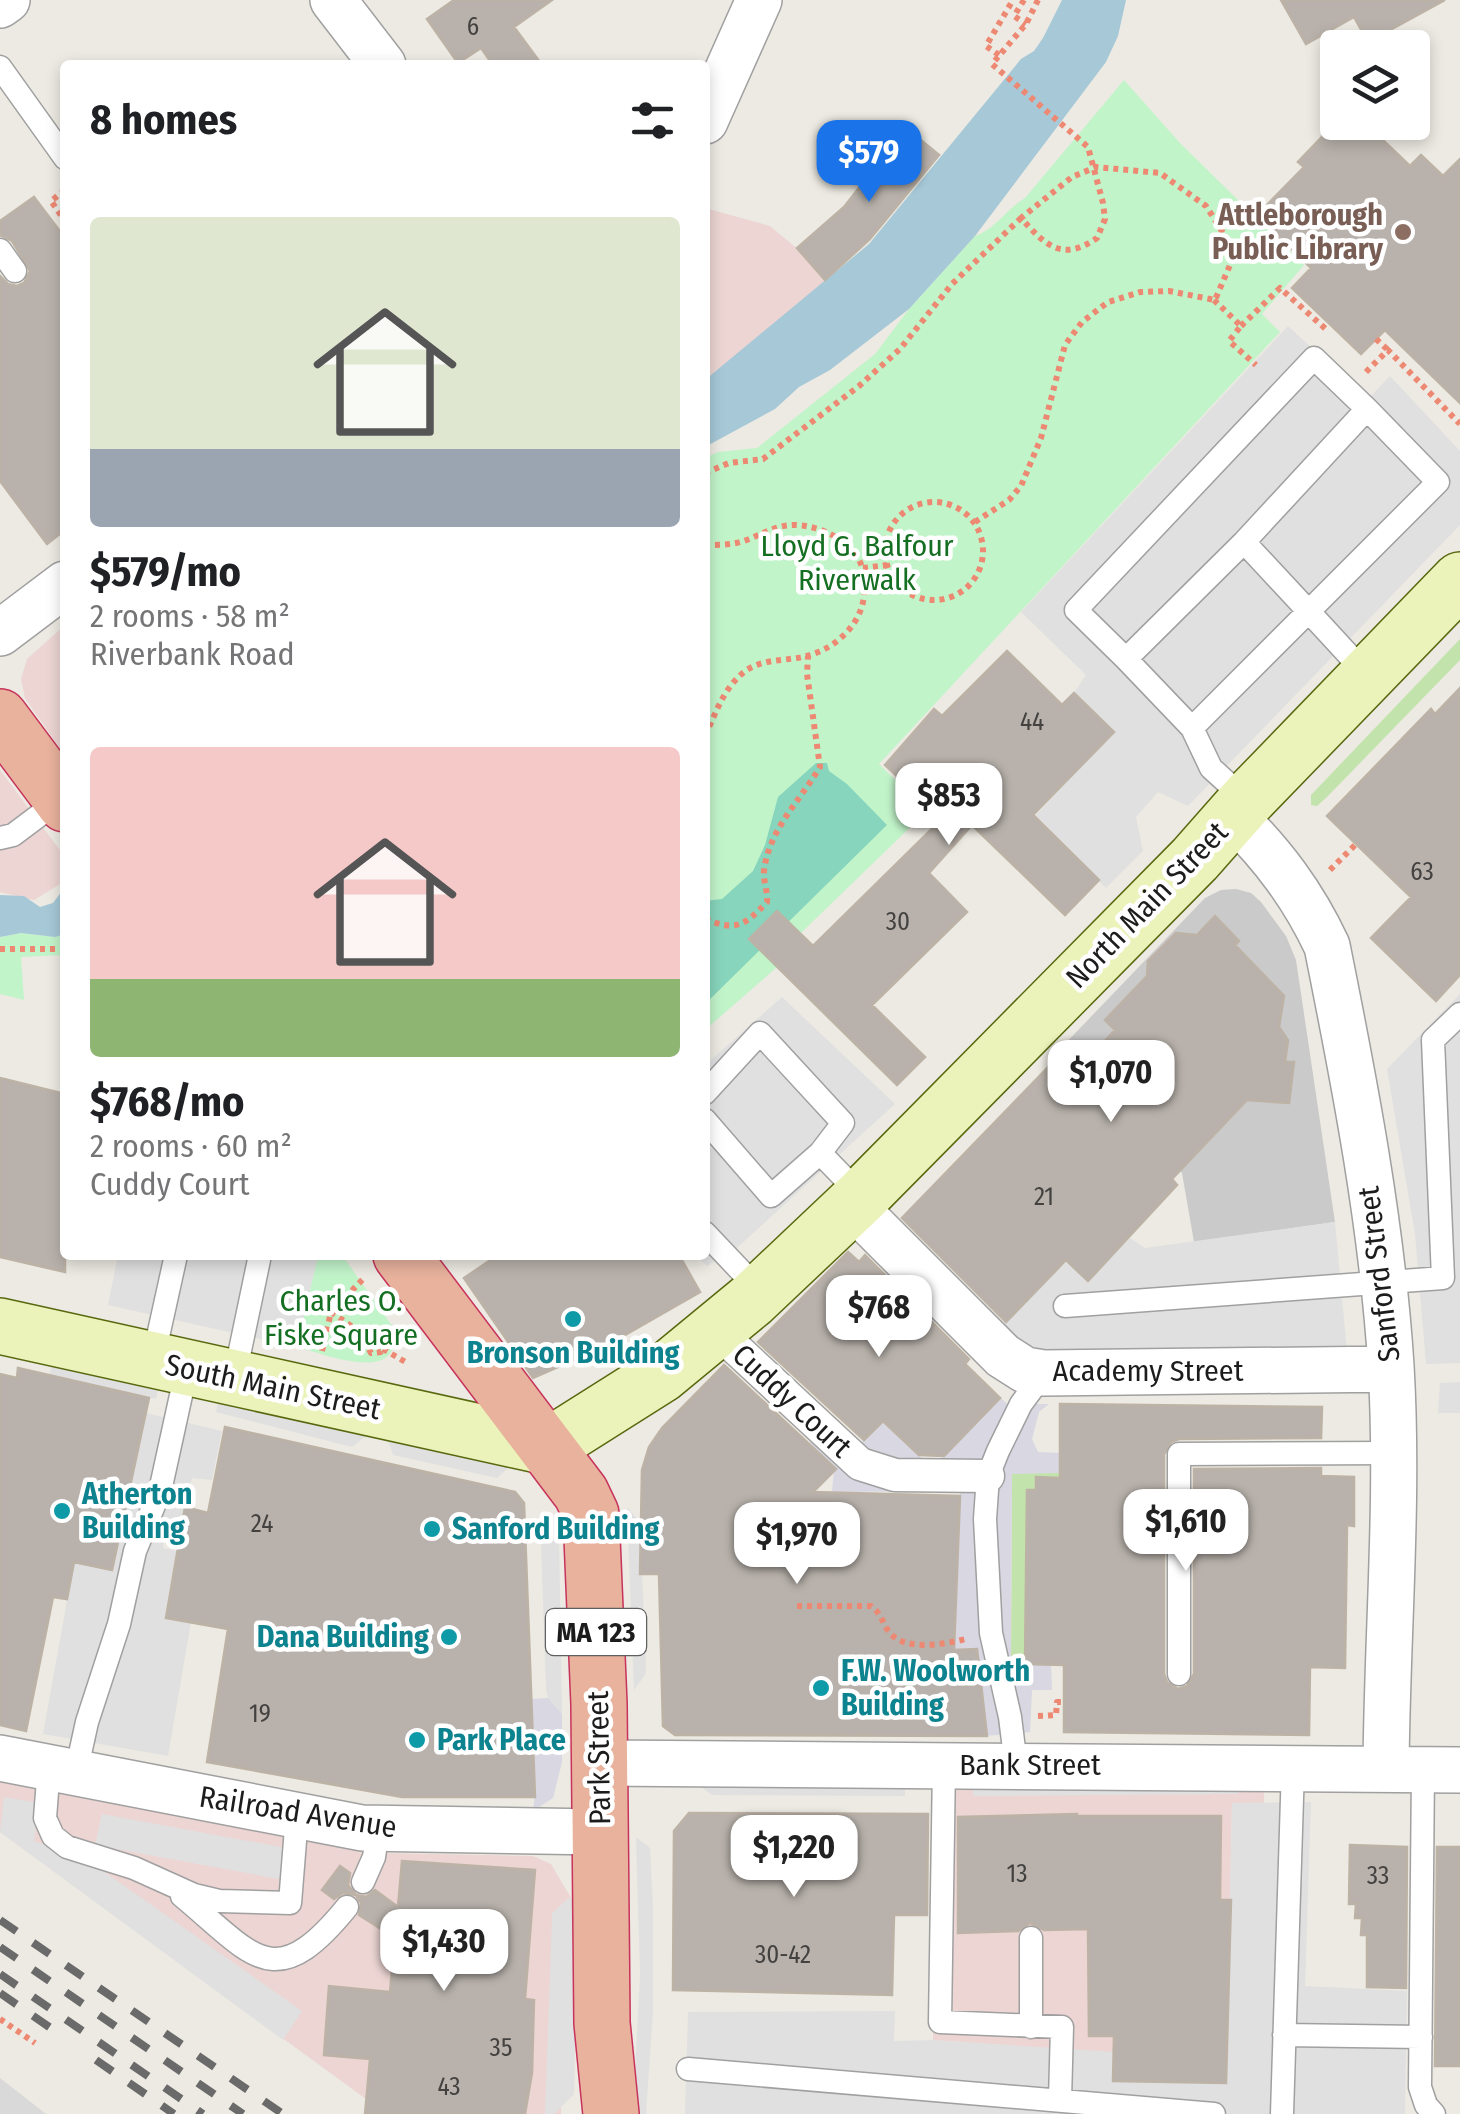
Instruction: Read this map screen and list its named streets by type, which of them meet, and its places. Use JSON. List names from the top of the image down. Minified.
{"streets":{"highway":["MA 123","Park Street"],"main road":["North Main Street","South Main Street"],"street":["Sanford Street","Academy Street","Cuddy Court","Bank Street","Railroad Avenue"]},"crossings":[["North Main Street","Sanford Street"],["North Main Street","Academy Street"],["North Main Street","South Main Street"],["North Main Street","Cuddy Court"],["North Main Street","MA 123"],["North Main Street","Park Street"],["Sanford Street","Academy Street"],["Sanford Street","Bank Street"],["South Main Street","MA 123"],["South Main Street","Park Street"],["MA 123","Park Street"],["Park Street","Bank Street"],["Park Street","Railroad Avenue"]],"parks":["Lloyd G. Balfour Riverwalk","Charles O. Fiske Square"],"places":["Attleborough Public Library","Bronson Building","Atherton Building","Sanford Building","Dana Building","F.W. Woolworth Building","Park Place"],"house_numbers":["6","44","63","30","21","24","19","13","33","30-42","35","43"],"page":{"heading":"8 homes","price":["$579","$853","$1,070","$768","$1,610","$1,970","$1,220","$1,430"],"list":[{"name":"$579/mo","note":"2 rooms · 58 m² · Riverbank Road"},{"name":"$768/mo","note":"2 rooms · 60 m² · Cuddy Court"}]}}
